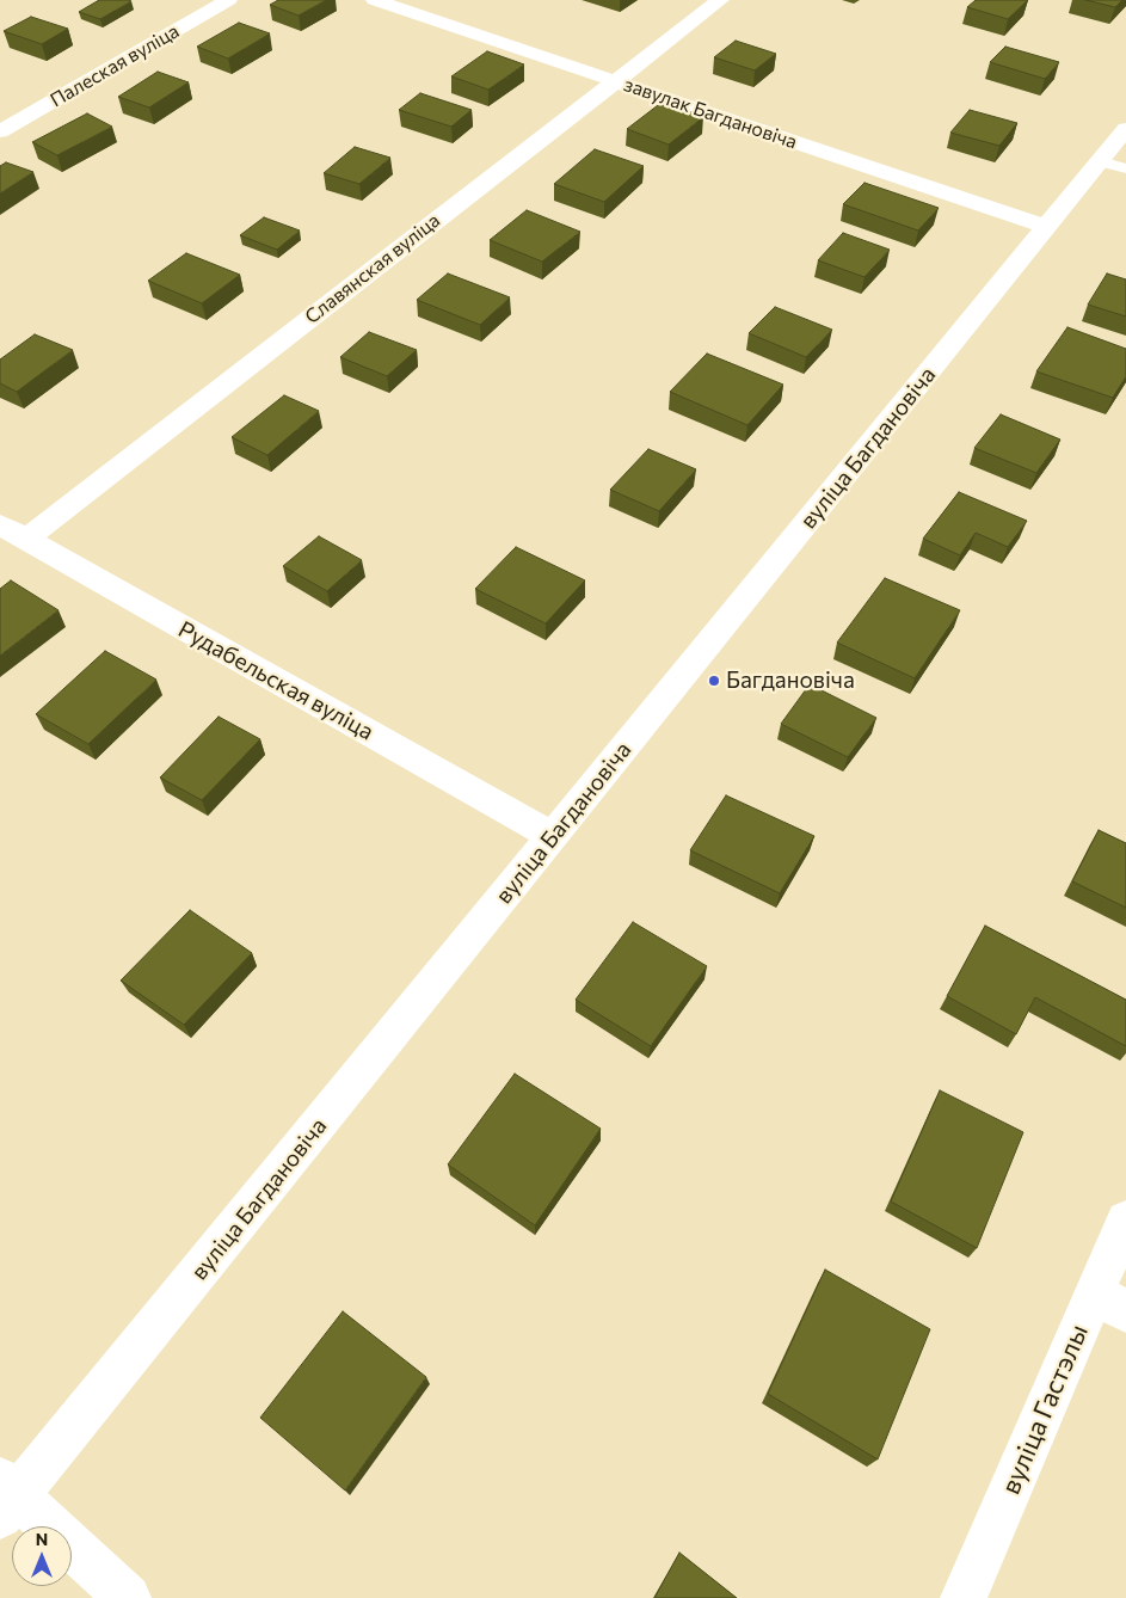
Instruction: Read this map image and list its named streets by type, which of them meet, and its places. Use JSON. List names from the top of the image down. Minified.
{"streets":{"street":["Палеская вуліца","завулак Багдановіча","Славянская вуліца","вуліца Багдановіча","Рудабельская вуліца","вуліца Гастэлы"]},"crossings":[["завулак Багдановіча","Славянская вуліца"],["завулак Багдановіча","вуліца Багдановіча"],["Славянская вуліца","Рудабельская вуліца"],["вуліца Багдановіча","Рудабельская вуліца"]],"places":["Багдановіча"],"north":"top"}
